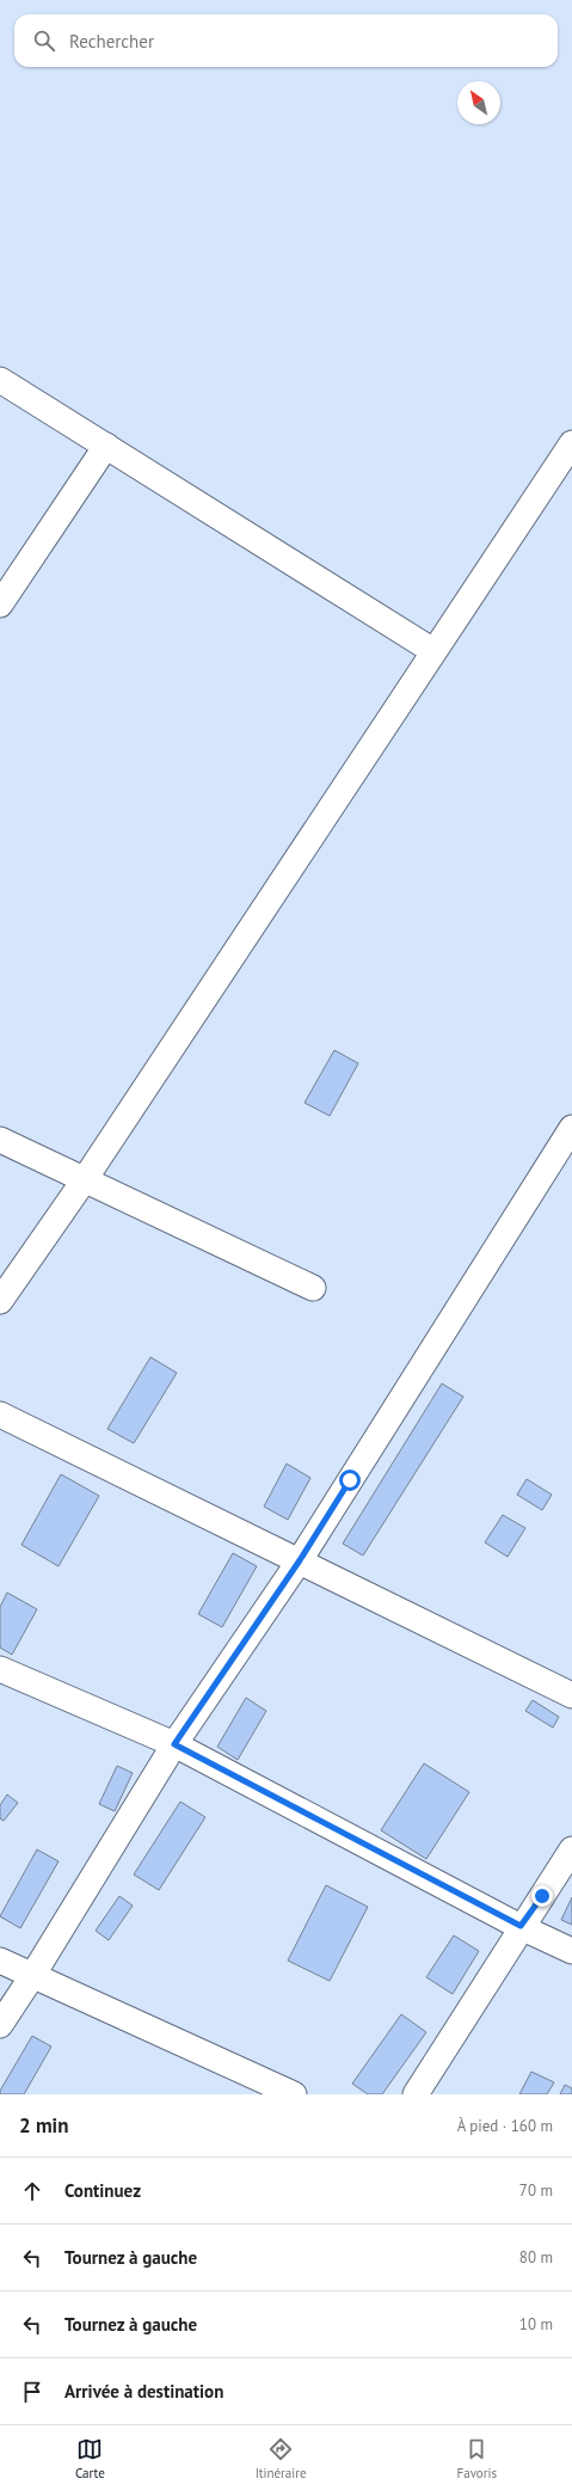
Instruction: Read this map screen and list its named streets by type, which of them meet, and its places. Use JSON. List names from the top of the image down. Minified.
{"north":"top left","page":{"search":"Rechercher","heading":["2 min","À pied · 160 m"],"list":[["Continuez","70 m"],["Tournez à gauche","80 m"],["Tournez à gauche","10 m"],"Arrivée à destination"],"nav":["Carte","Itinéraire","Favoris"]}}
